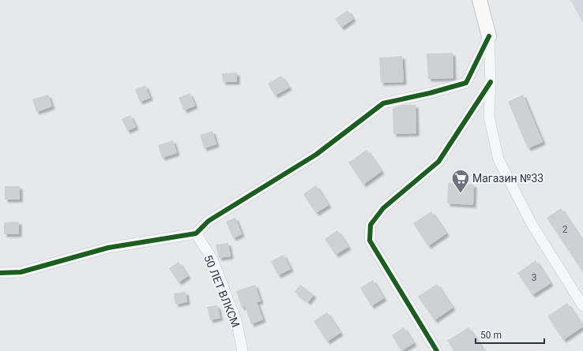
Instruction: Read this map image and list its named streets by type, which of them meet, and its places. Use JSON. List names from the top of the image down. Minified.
{"streets":{"street":["50 ЛЕТ ВЛКСМ"]},"places":{"supermarket":["Магазин №33"]},"house_numbers":["2","3"],"scale_bar":"50 m"}
